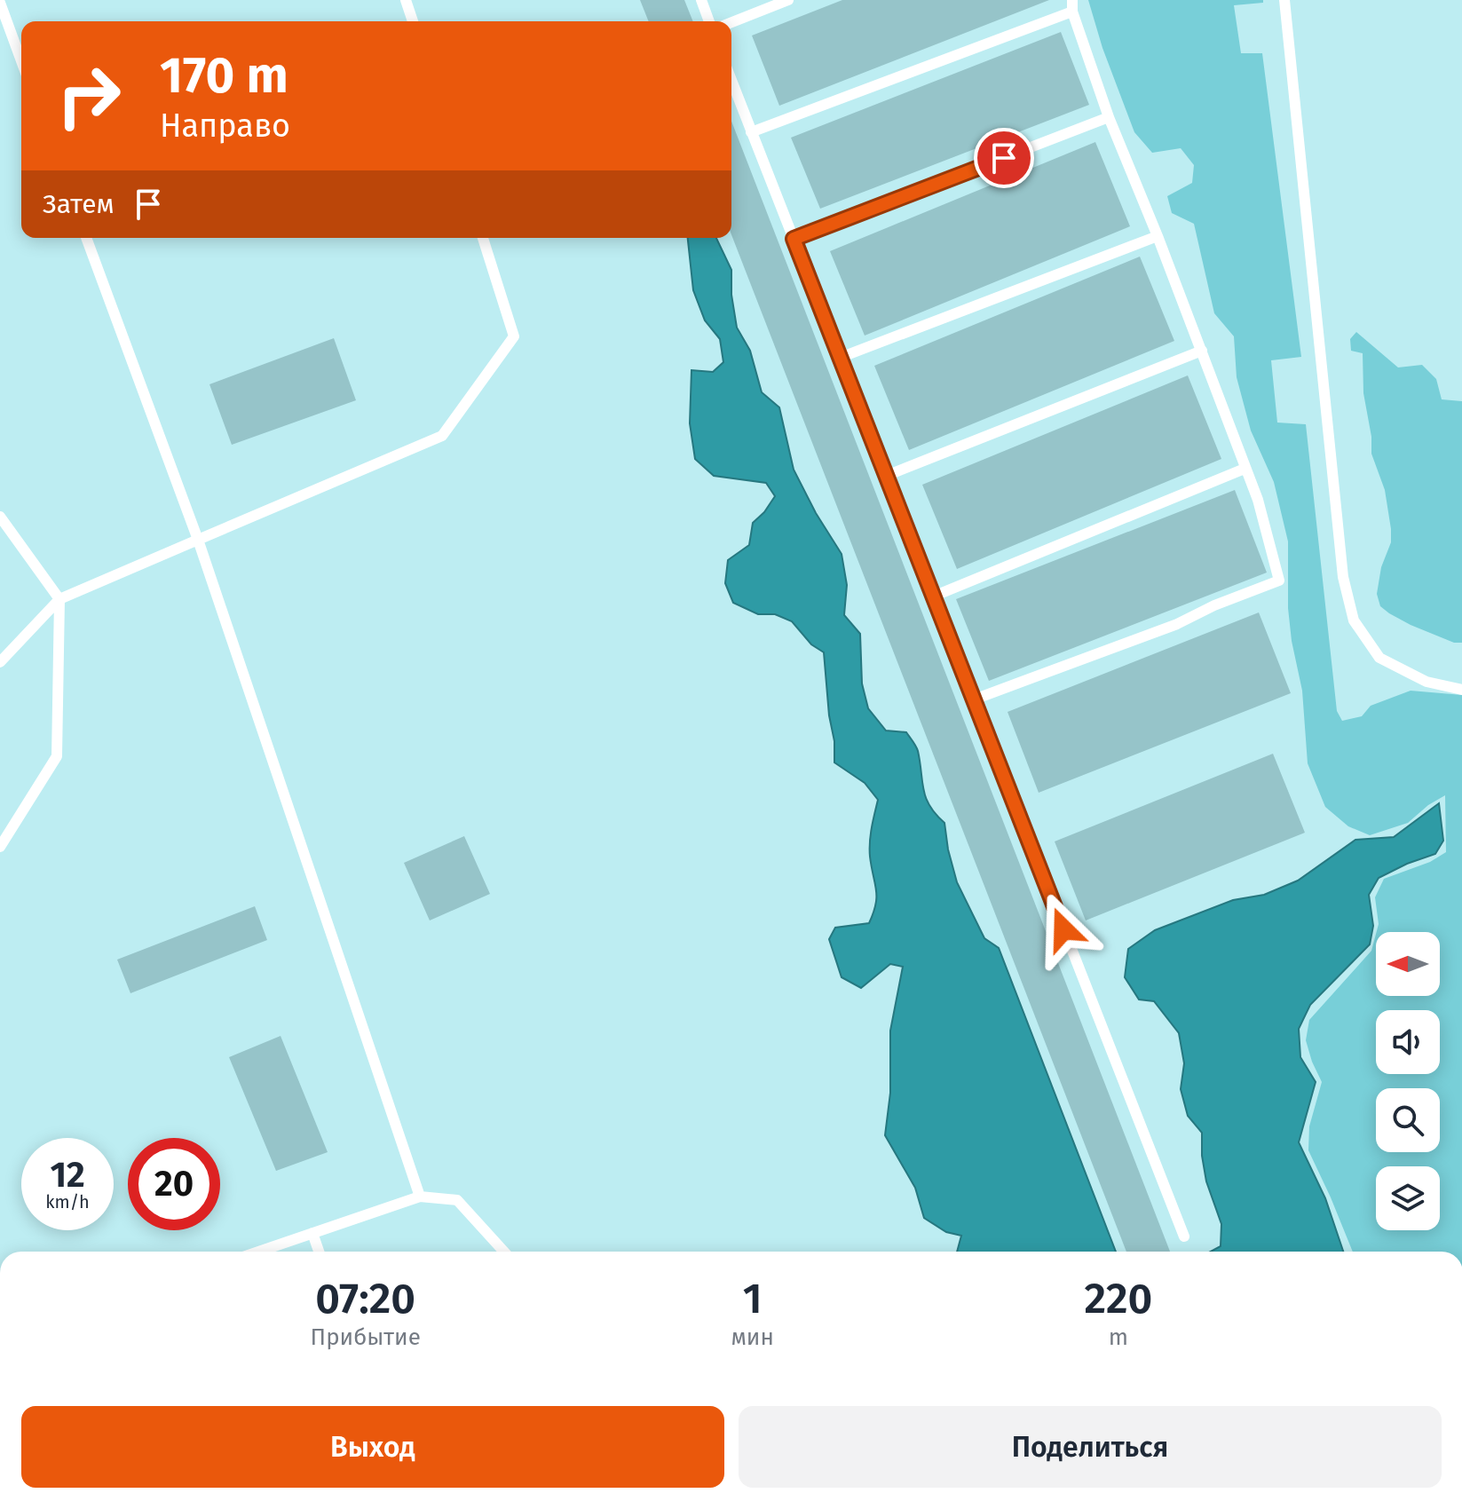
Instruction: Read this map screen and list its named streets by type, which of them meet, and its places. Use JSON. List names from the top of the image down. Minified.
{"north":"left","page":{"turn":["170 m","Направо"],"then":"Затем","speed":"12 km/h","limit":"20","eta":["07:20","Прибытие","1","мин","220","m"],"buttons":["Выход","Поделиться"]}}
